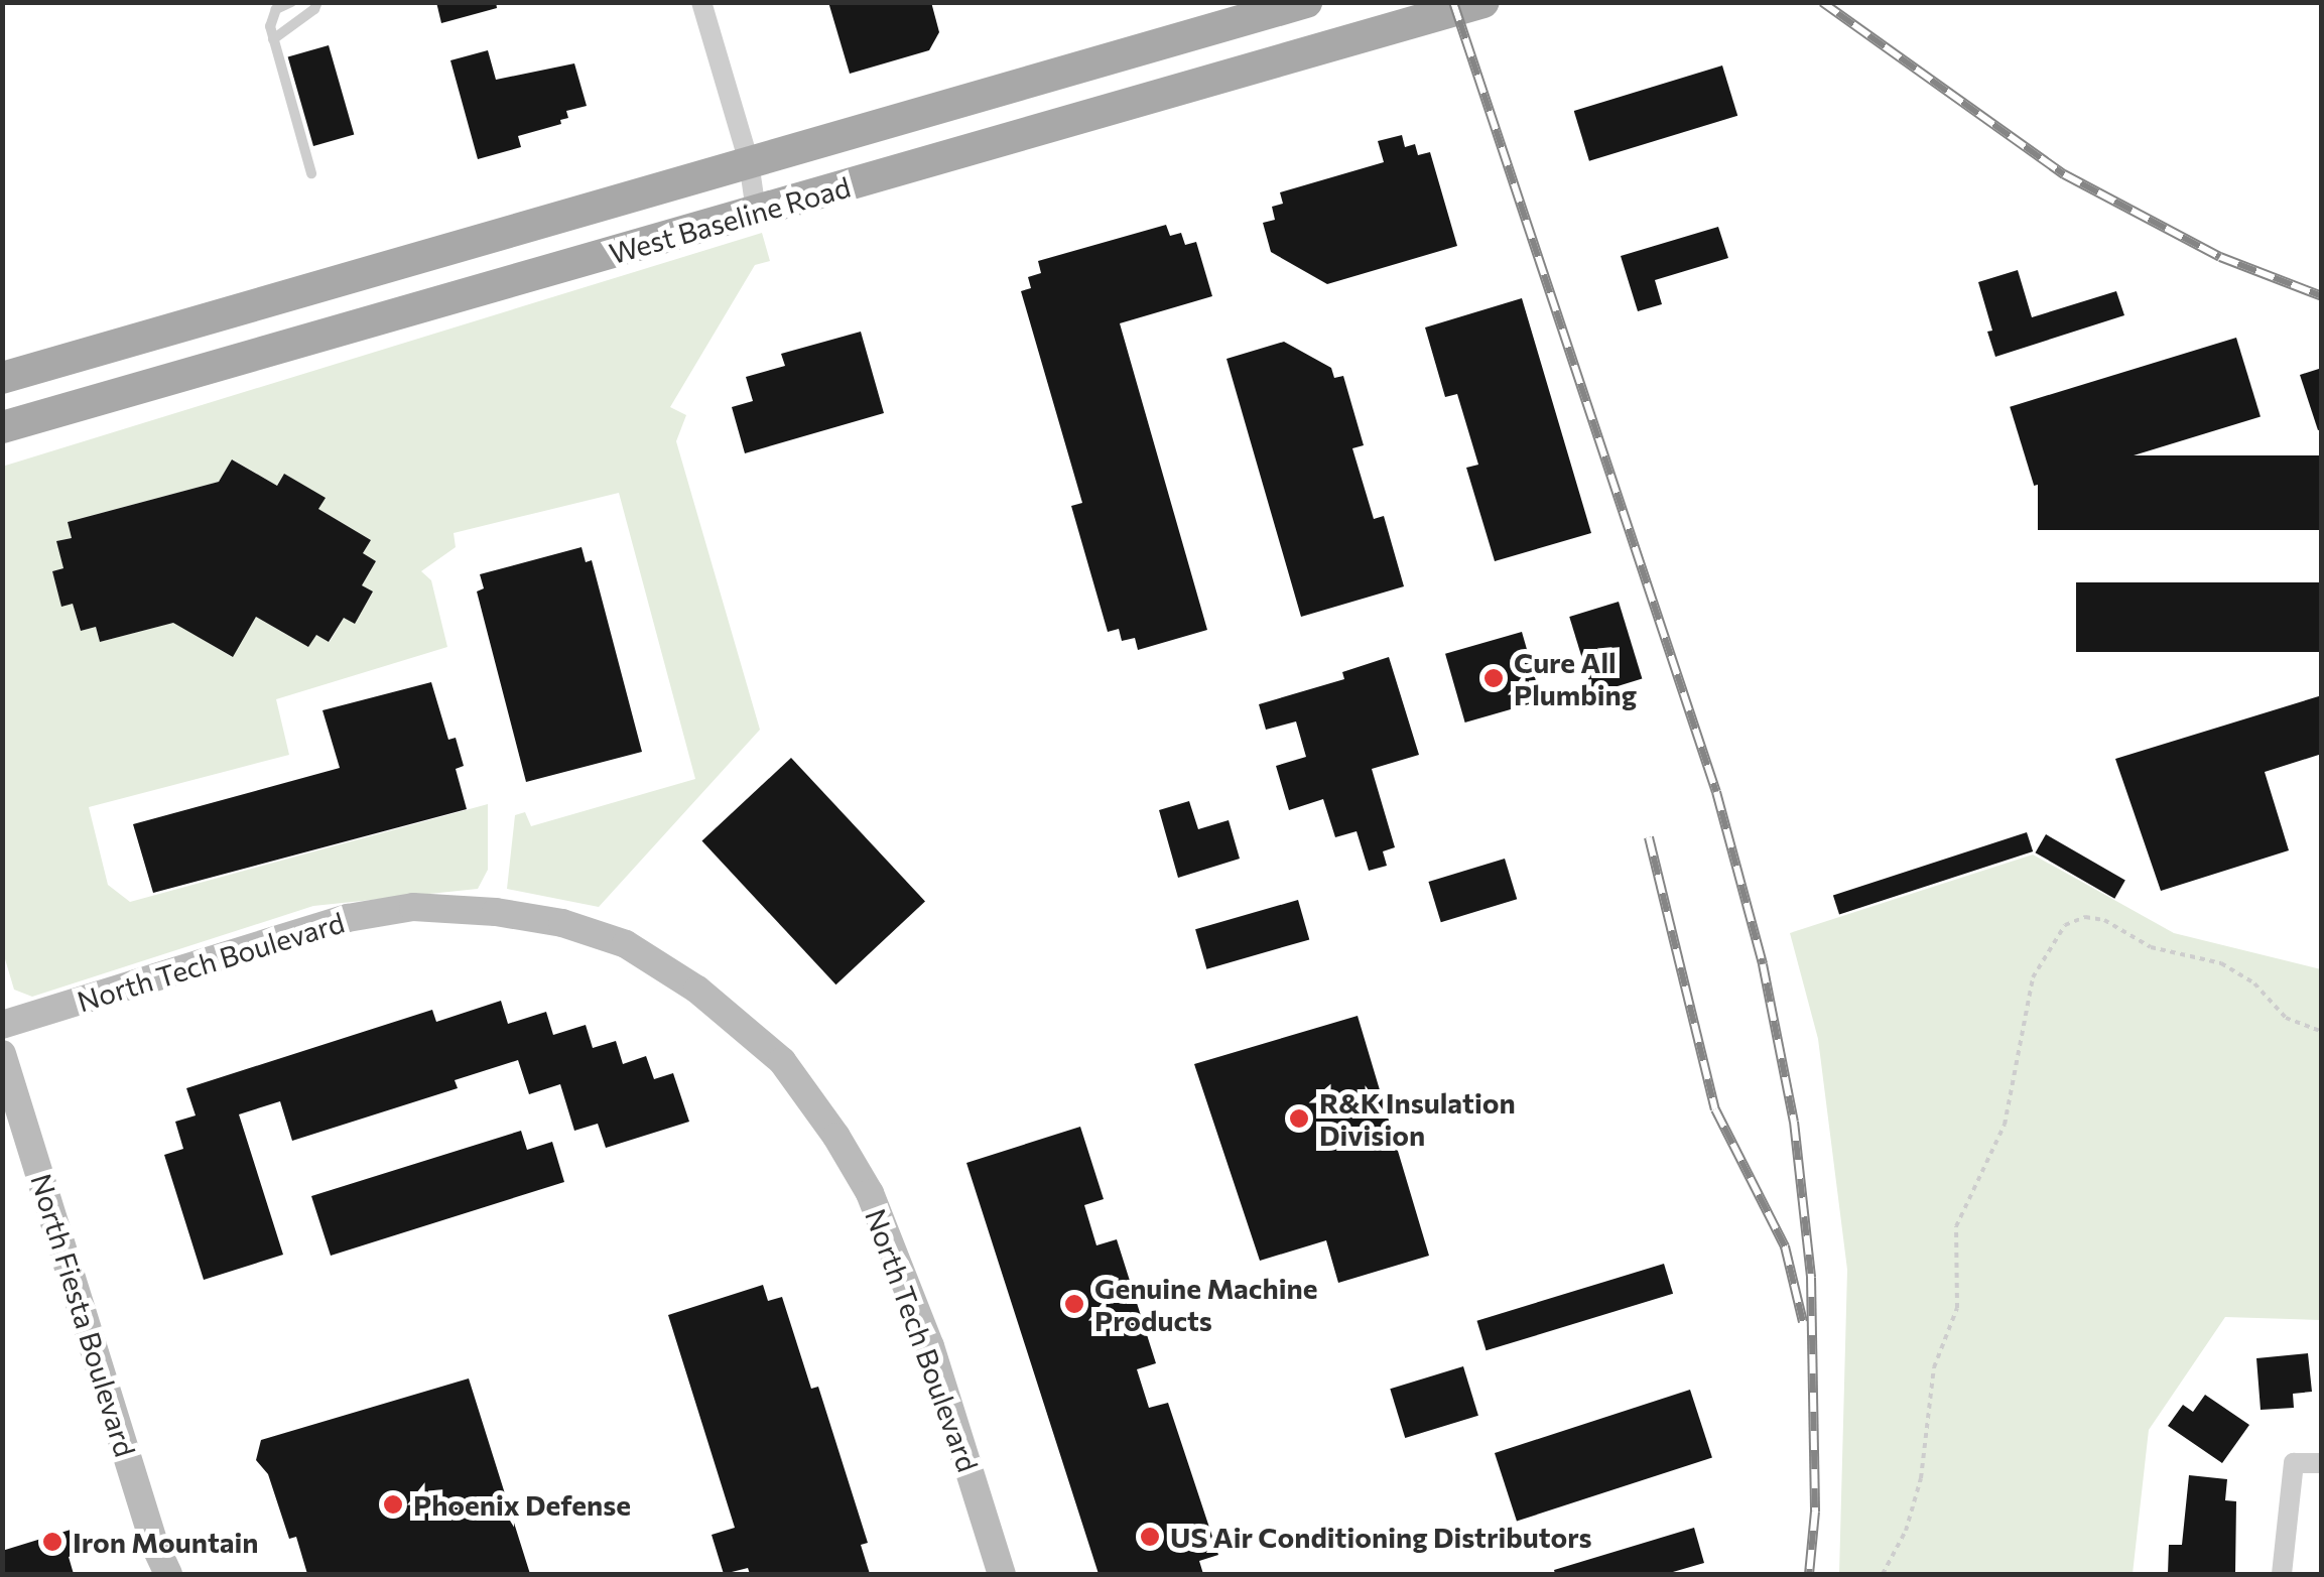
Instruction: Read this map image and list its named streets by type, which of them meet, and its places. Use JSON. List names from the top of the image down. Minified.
{"streets":{"main road":["West Baseline Road"],"street":["North Tech Boulevard","North Fiesta Boulevard"]},"places":["Cure All Plumbing","R&K Insulation Division","Genuine Machine Products","Phoenix Defense","US Air Conditioning Distributors","Iron Mountain"]}
